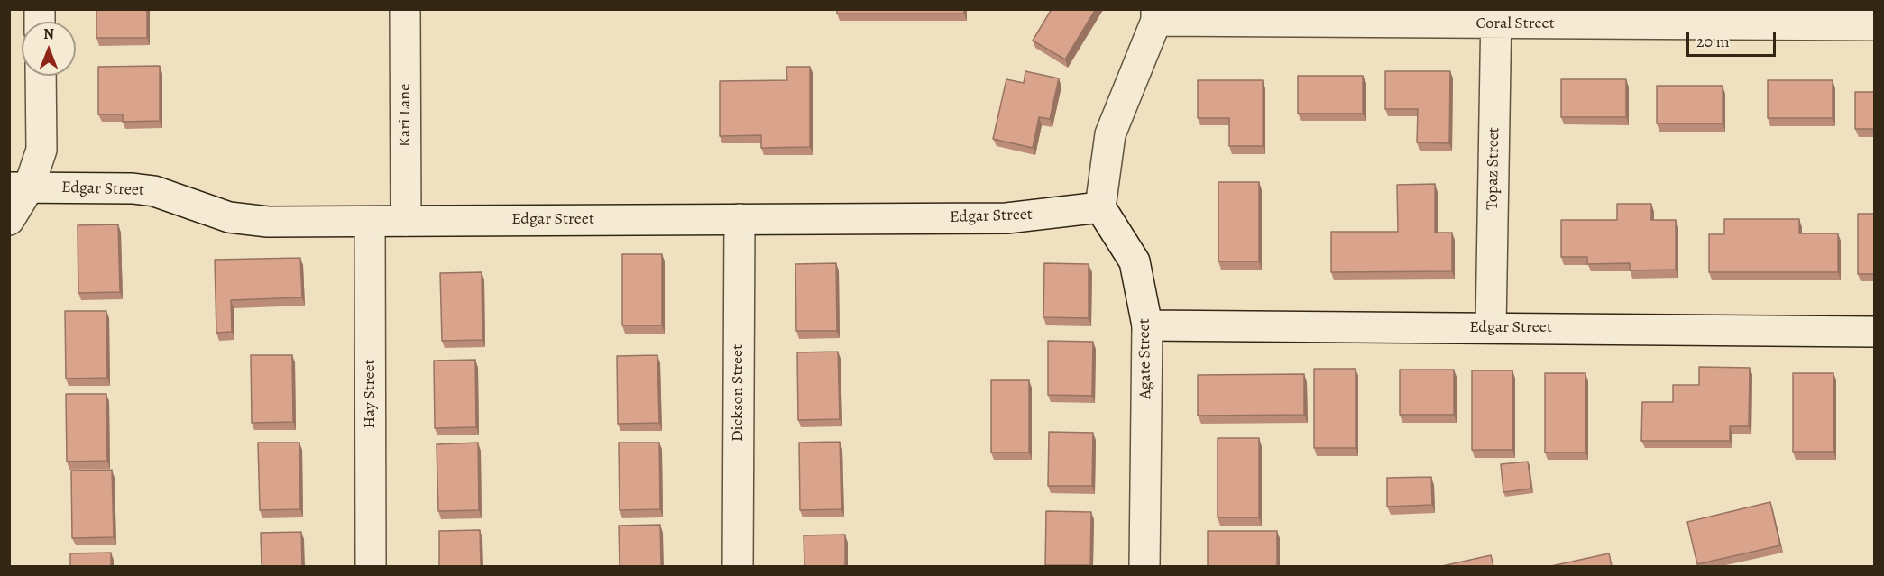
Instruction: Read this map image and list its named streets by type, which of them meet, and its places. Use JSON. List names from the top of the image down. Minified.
{"streets":{"street":["Coral Street","Kari Lane","Topaz Street","Edgar Street","Agate Street","Dickson Street","Hay Street"]},"crossings":[["Coral Street","Topaz Street"],["Kari Lane","Edgar Street"],["Topaz Street","Edgar Street"],["Edgar Street","Agate Street"],["Edgar Street","Dickson Street"],["Edgar Street","Hay Street"]],"scale_bar":"20 m","north":"top"}
